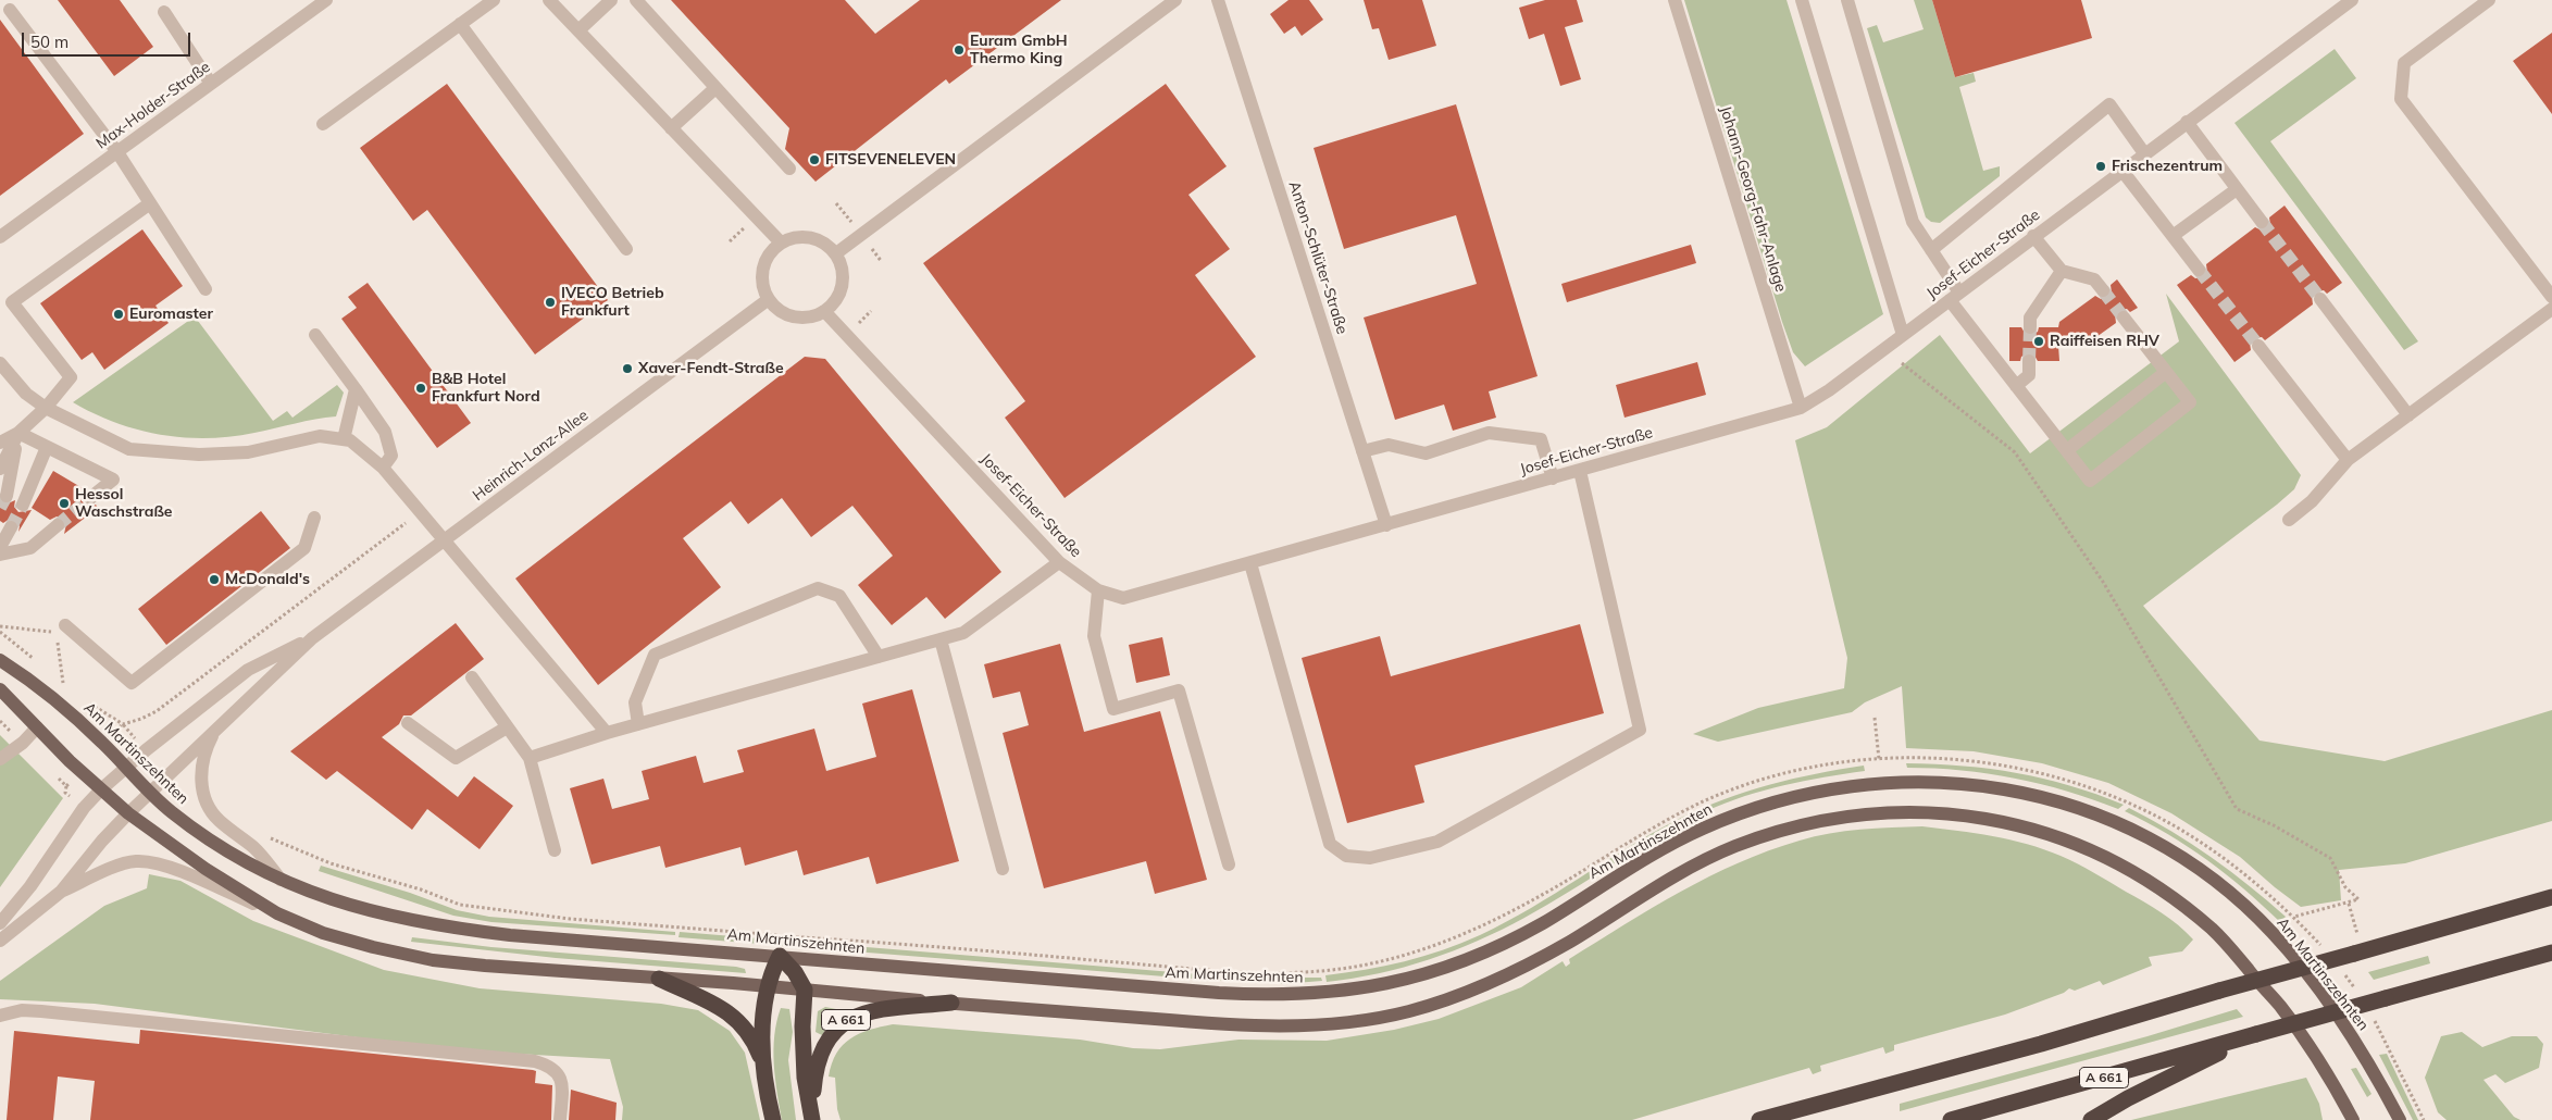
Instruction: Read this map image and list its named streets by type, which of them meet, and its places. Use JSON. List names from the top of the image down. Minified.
{"streets":{"highway":["A 661"],"main road":["Am Martinszehnten"],"street":["Max-Holder-Straße","Johann-Georg-Fahr-Anlage","Josef-Eicher-Straße","Anton-Schlüter-Straße","Heinrich-Lanz-Allee"]},"crossings":[["Johann-Georg-Fahr-Anlage","Josef-Eicher-Straße"],["Josef-Eicher-Straße","Anton-Schlüter-Straße"],["Josef-Eicher-Straße","Heinrich-Lanz-Allee"],["Heinrich-Lanz-Allee","Am Martinszehnten"]],"places":["Euram GmbH Thermo King","FITSEVENELEVEN","Frischezentrum","IVECO Betrieb Frankfurt","Euromaster","Raiffeisen RHV","Xaver-Fendt-Straße","B&B Hotel Frankfurt Nord","Hessol Waschstraße","McDonald's"],"scale_bar":"50 m"}
